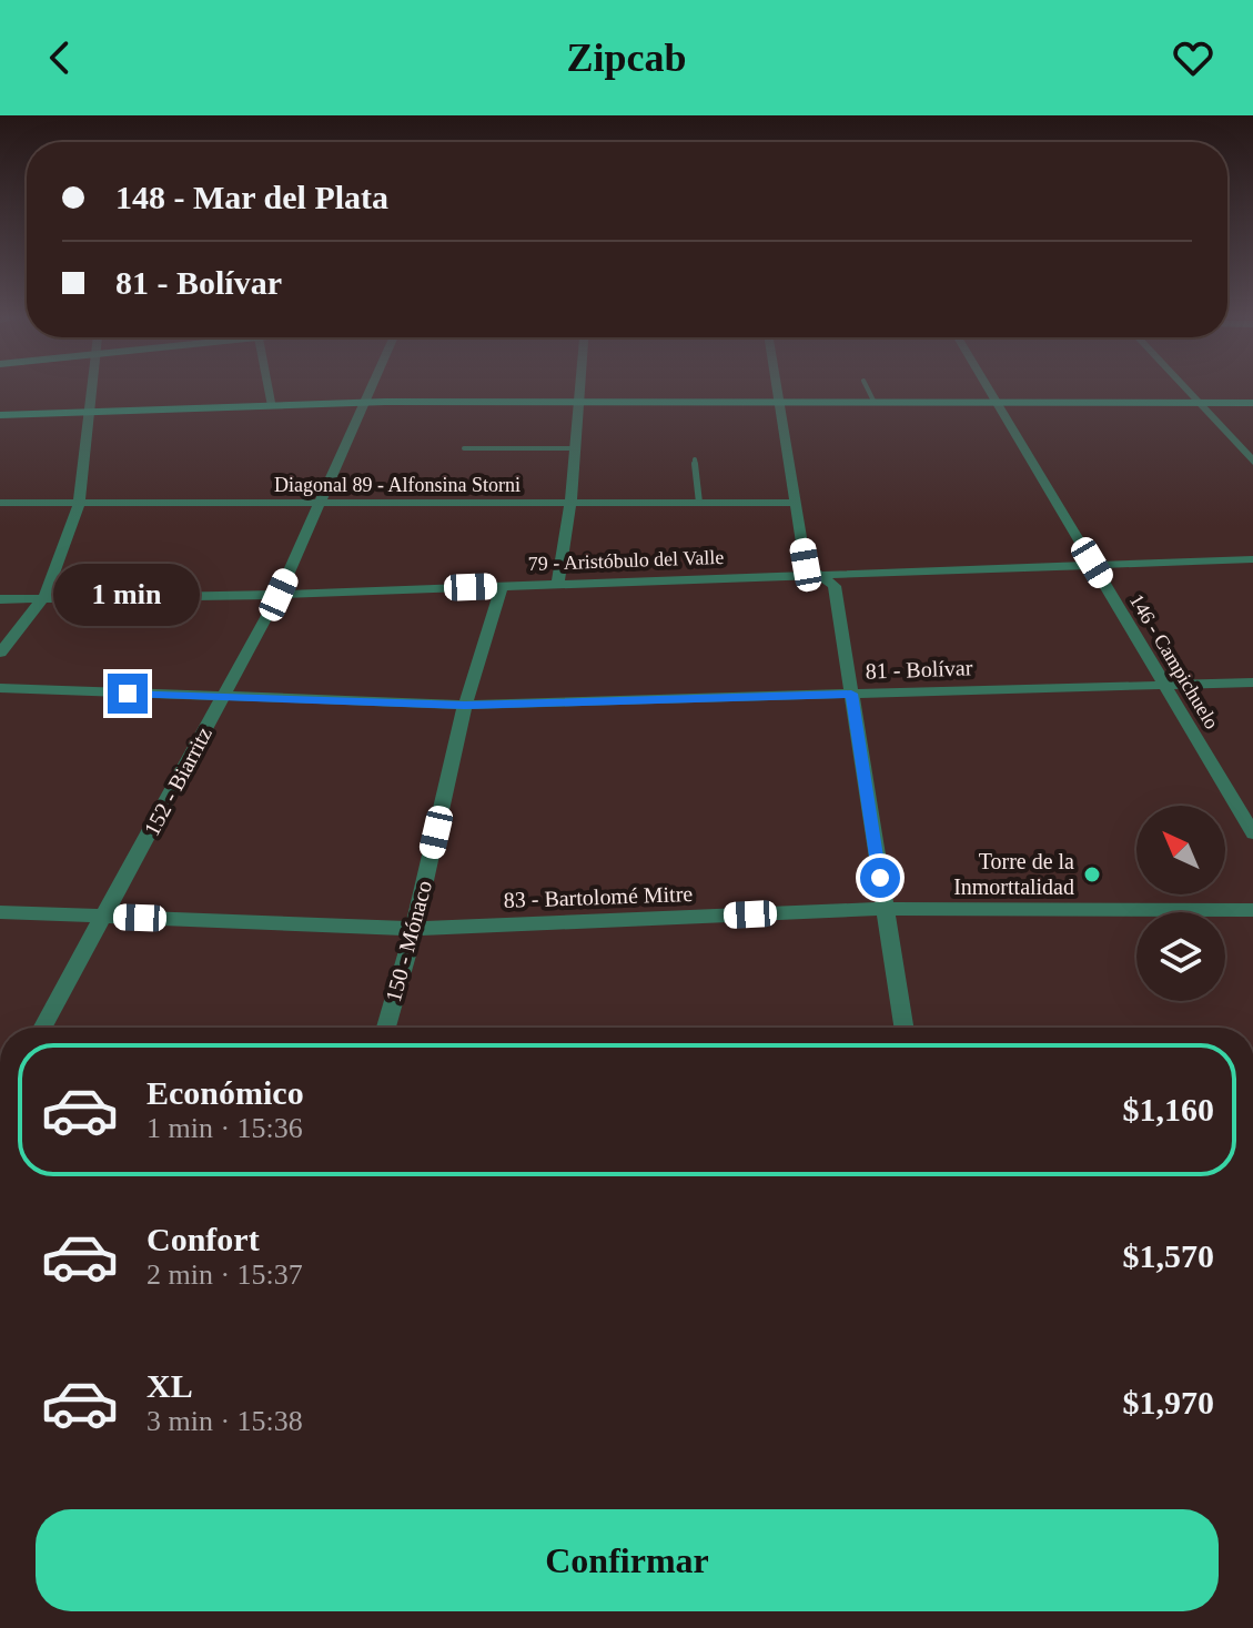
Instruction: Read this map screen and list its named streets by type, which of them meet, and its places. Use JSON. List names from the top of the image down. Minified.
{"streets":{"street":["Diagonal 89 - Alfonsina Storni","79 - Aristóbulo del Valle","146 - Campichuelo","81 - Bolívar","152 - Biarritz","83 - Bartolomé Mitre","150 - Mónaco"]},"crossings":[["Diagonal 89 - Alfonsina Storni","152 - Biarritz"],["79 - Aristóbulo del Valle","146 - Campichuelo"],["79 - Aristóbulo del Valle","152 - Biarritz"],["79 - Aristóbulo del Valle","150 - Mónaco"],["146 - Campichuelo","81 - Bolívar"],["81 - Bolívar","152 - Biarritz"],["81 - Bolívar","150 - Mónaco"],["152 - Biarritz","83 - Bartolomé Mitre"],["83 - Bartolomé Mitre","150 - Mónaco"]],"places":["Torre de la Inmorttalidad"],"north":"top left","page":{"header":"Zipcab","banner":["148 - Mar del Plata","81 - Bolívar"],"bubble":"1 min","list":[{"name":"Económico","note":"1 min · 15:36","value":"$1,160"},{"name":"Confort","note":"2 min · 15:37","value":"$1,570"},{"name":"XL","note":"3 min · 15:38","value":"$1,970"}],"buttons":"Confirmar"}}
